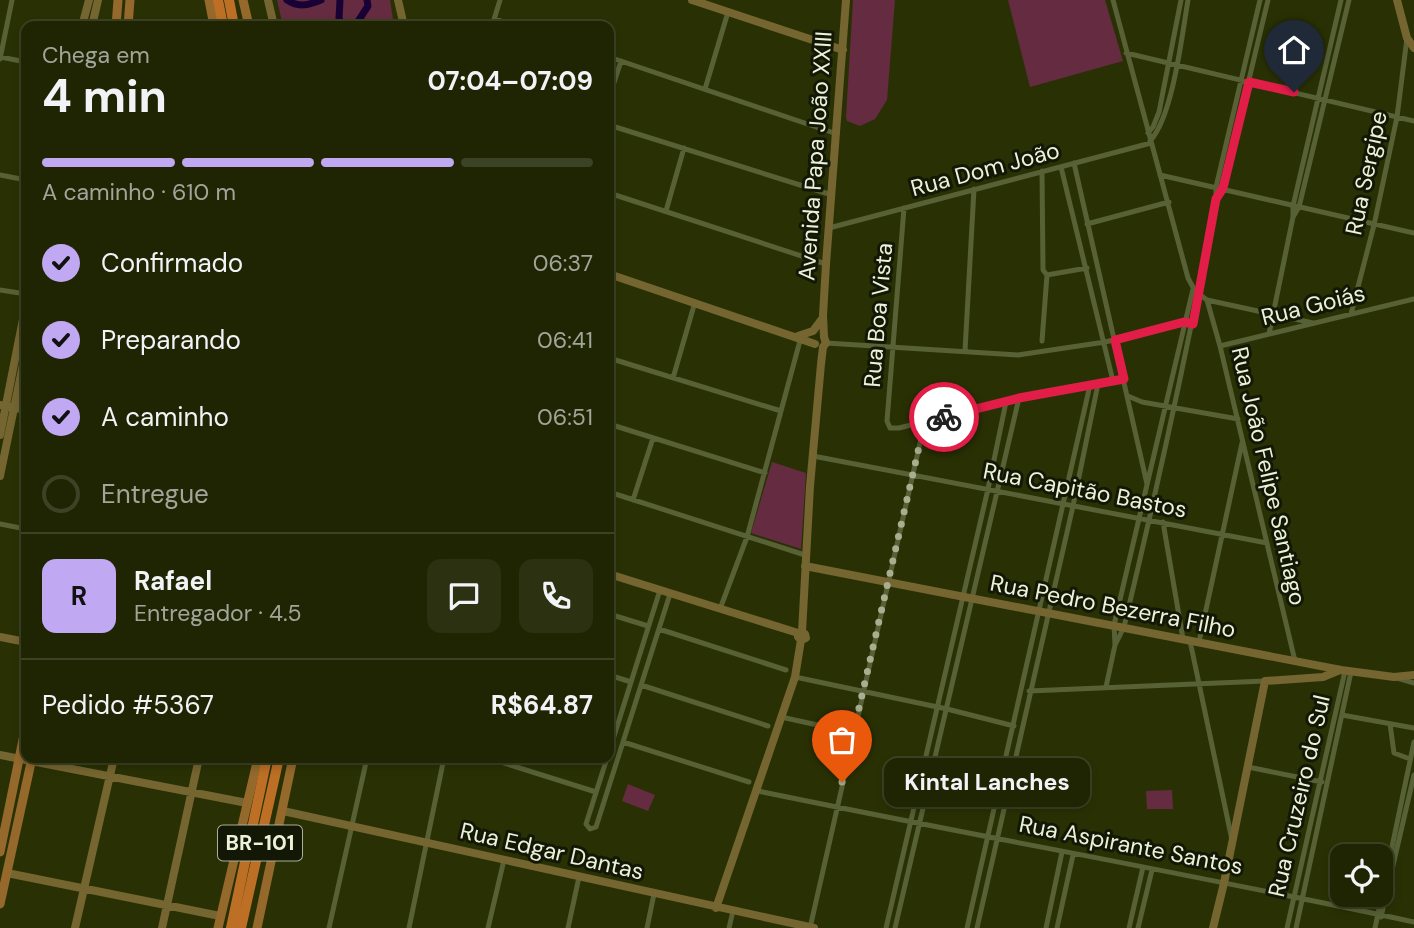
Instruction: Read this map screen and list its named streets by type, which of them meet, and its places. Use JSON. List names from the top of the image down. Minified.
{"streets":{"highway":["BR-101"],"main road":["Avenida Papa João XXIII","Rua Pedro Bezerra Filho","Rua Edgar Dantas"],"street":["Rua Dom João","Rua Sergipe","Rua Goiás","Rua Boa Vista","Rua João Felipe Santiago","Rua Capitão Bastos","Rua Cruzeiro do Sul","Rua Aspirante Santos"]},"crossings":[["Avenida Papa João XXIII","Rua Dom João"],["Avenida Papa João XXIII","Rua Capitão Bastos"],["Avenida Papa João XXIII","Rua Pedro Bezerra Filho"],["Avenida Papa João XXIII","Rua Aspirante Santos"],["Avenida Papa João XXIII","Rua Edgar Dantas"],["Rua Dom João","Rua Boa Vista"],["Rua Sergipe","Rua Goiás"],["Rua Goiás","Rua João Felipe Santiago"],["Rua João Felipe Santiago","Rua Capitão Bastos"],["Rua João Felipe Santiago","Rua Pedro Bezerra Filho"],["Rua Pedro Bezerra Filho","Rua Cruzeiro do Sul"],["Rua Cruzeiro do Sul","Rua Aspirante Santos"]],"places":["Kintal Lanches"],"page":{"heading":["4 min","Chega em","07:04–07:09"],"panel":["Rafael","Entregador · 4.5","Pedido #5367","R$64.87"],"bar":"A caminho · 610 m","list":[["Confirmado","06:37"],["Preparando","06:41"],["A caminho","06:51"],"Entregue"],"round":"R","bubble":"Kintal Lanches"}}
